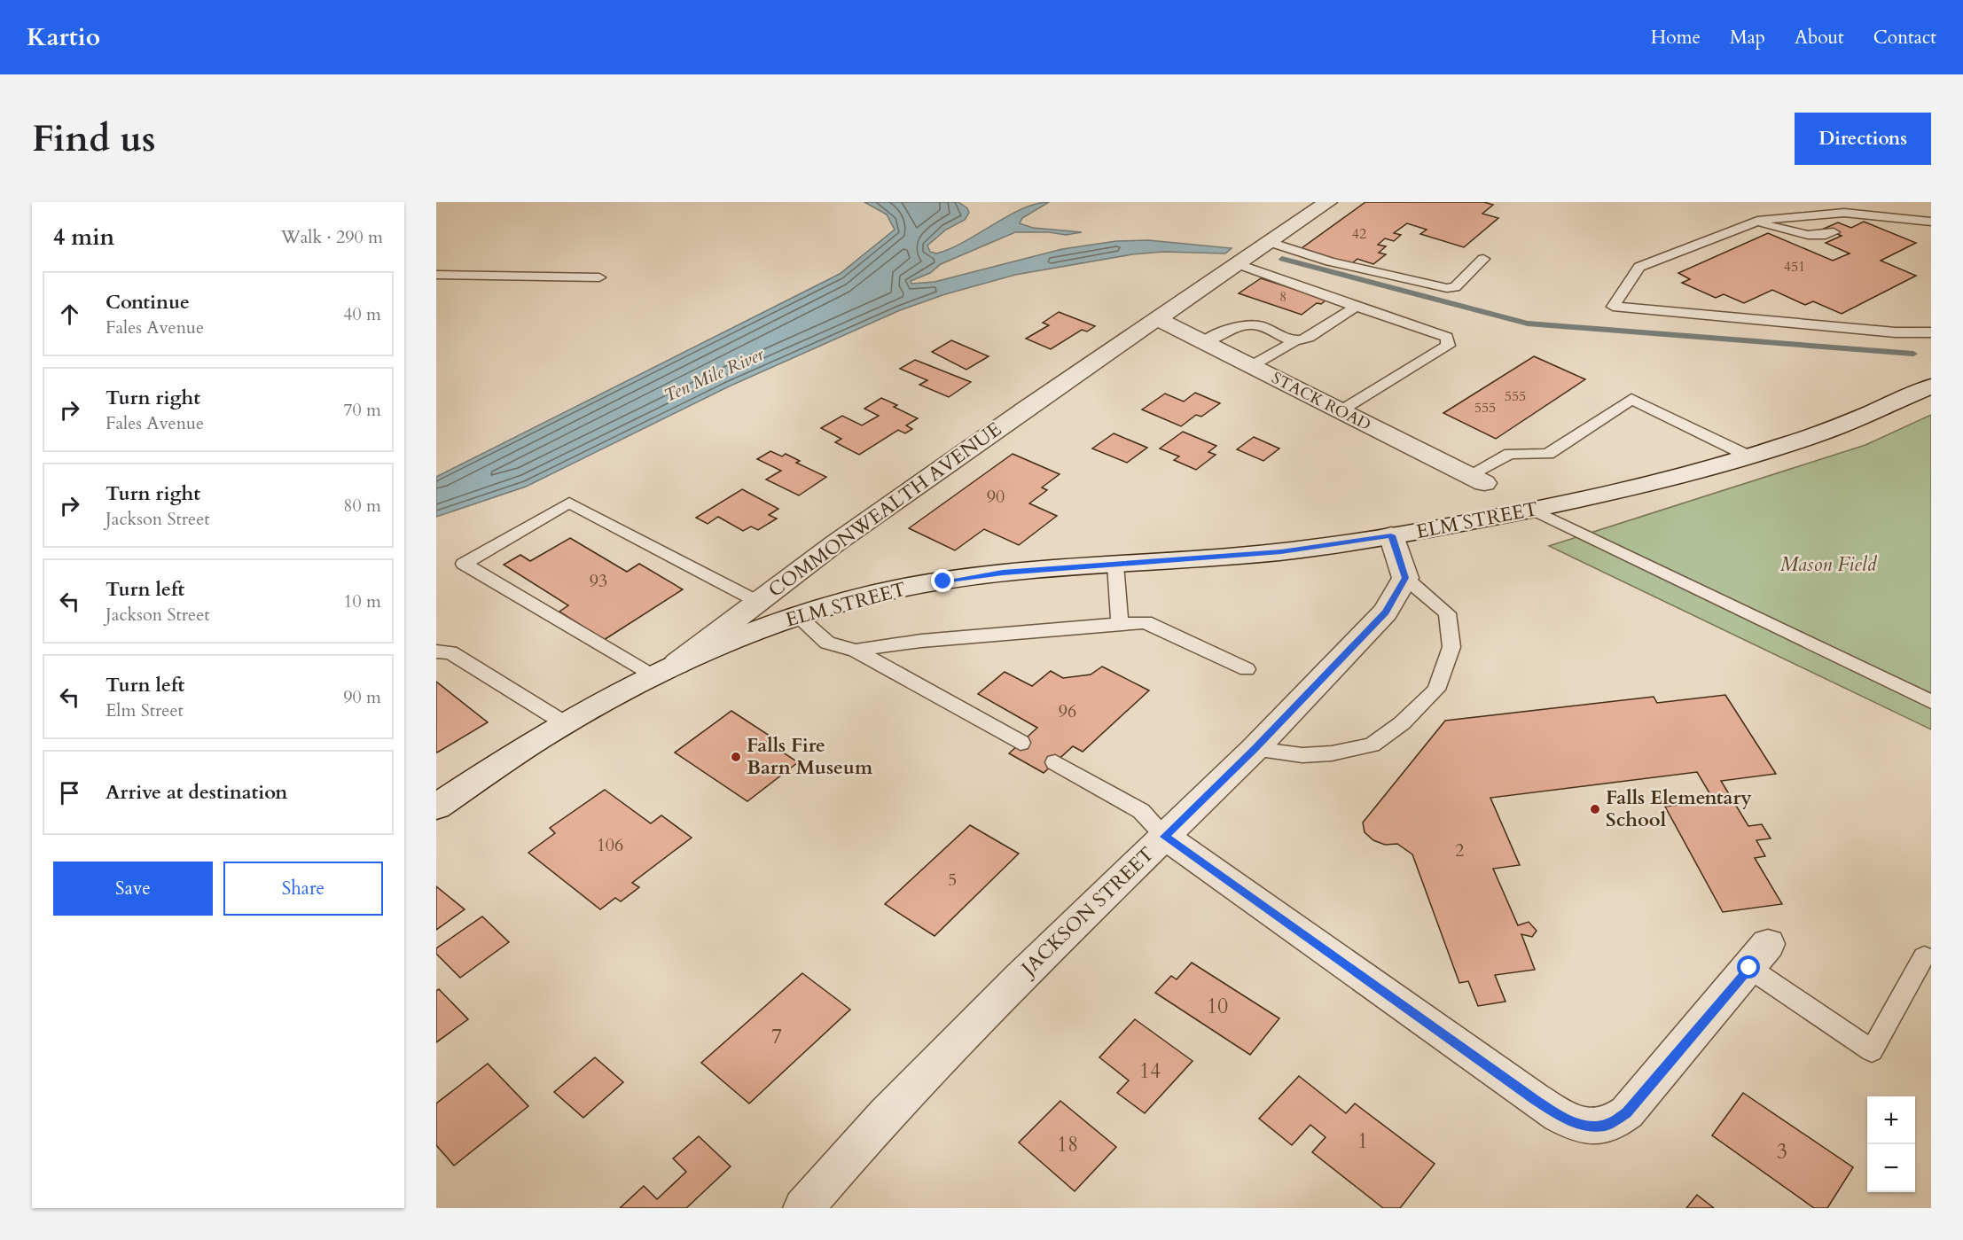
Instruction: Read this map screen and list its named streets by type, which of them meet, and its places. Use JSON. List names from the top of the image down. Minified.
{"streets":{"street":["STACK ROAD","COMMONWEALTH AVENUE","ELM STREET","JACKSON STREET"]},"crossings":[["STACK ROAD","COMMONWEALTH AVENUE"],["COMMONWEALTH AVENUE","ELM STREET"]],"water":["Ten Mile River"],"parks":["Mason Field"],"places":["Falls Fire Barn Museum","Falls Elementary School"],"house_numbers":["42","451","8","555","555","90","93","96","106","2","5","10","7","14","1","18","3"],"page":{"header":"Kartio","nav":["Home","Map","About","Contact"],"buttons":["Directions",["Save","Share"]],"title":"Find us","heading":["4 min","Walk · 290 m"],"list":[["Continue","Fales Avenue","40 m"],["Turn right","Fales Avenue","70 m"],["Turn right","Jackson Street","80 m"],["Turn left","Jackson Street","10 m"],["Turn left","Elm Street","90 m"],"Arrive at destination"],"map_buttons":["+","−"]}}
